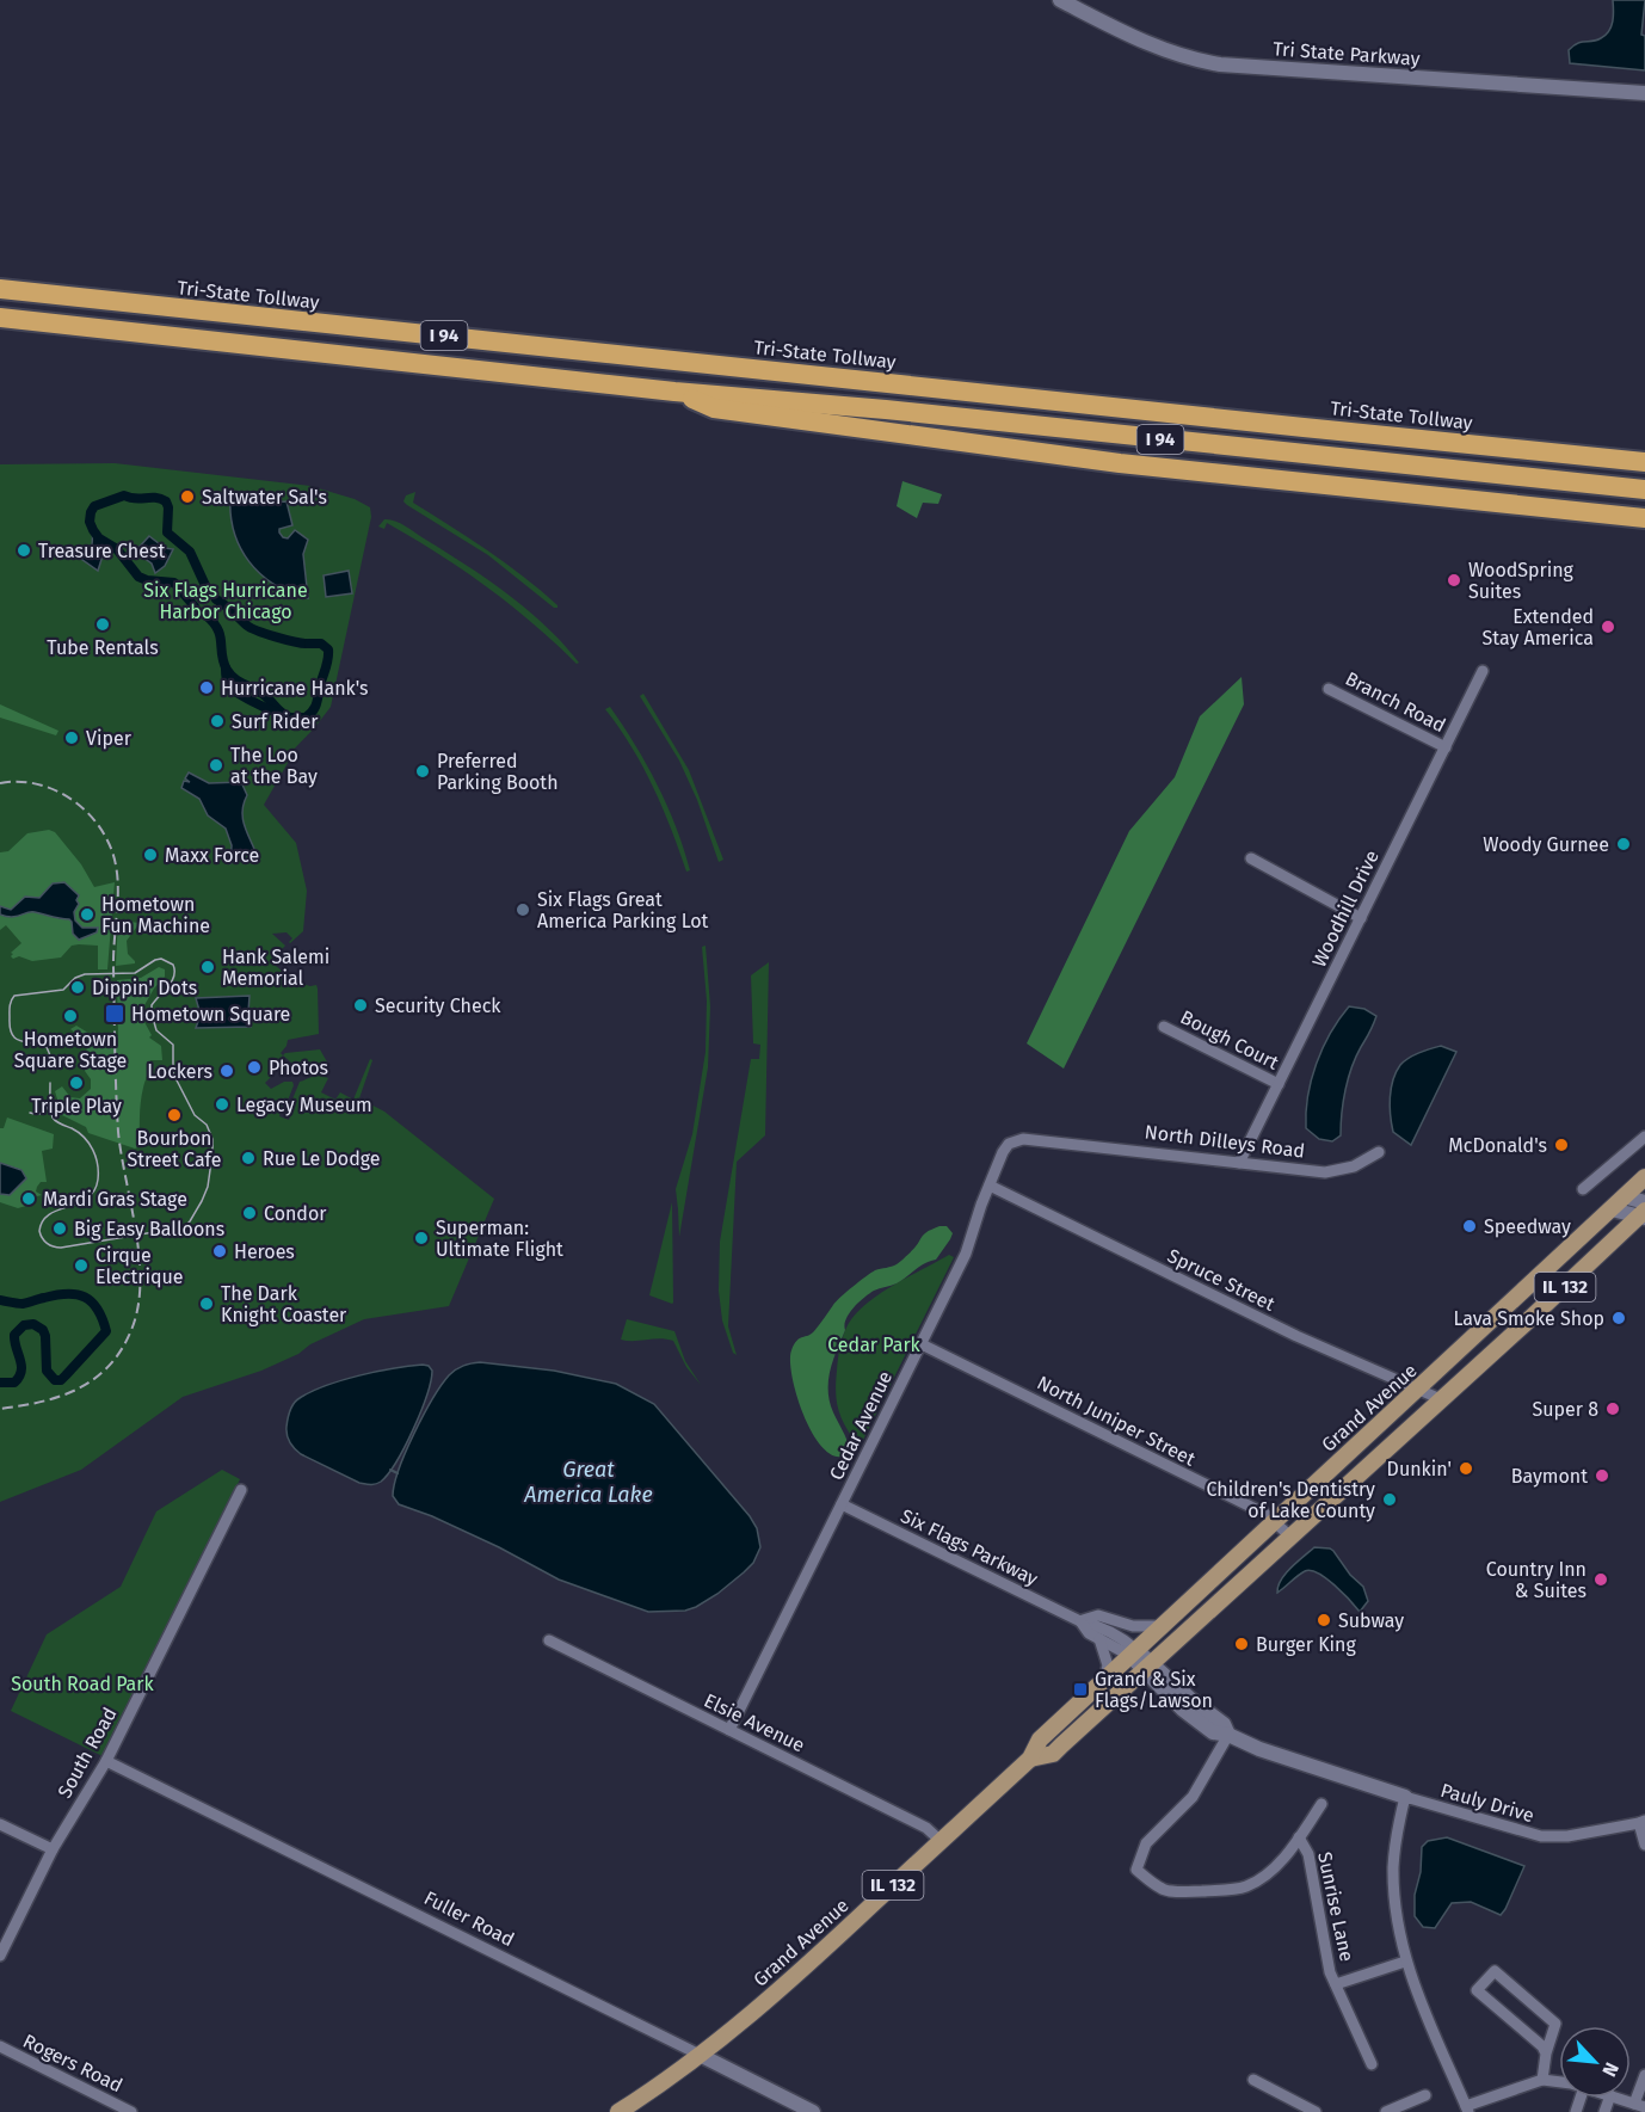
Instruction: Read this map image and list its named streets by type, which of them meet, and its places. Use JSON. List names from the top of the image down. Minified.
{"streets":{"highway":["Tri-State Tollway","I 94"],"main road":["IL 132","Grand Avenue"],"street":["Tri State Parkway","Branch Road","Woodhill Drive","Bough Court","North Dilleys Road","Spruce Street","North Juniper Street","Cedar Avenue","Six Flags Parkway","Elsie Avenue","South Road","Pauly Drive","Sunrise Lane","Fuller Road","Rogers Road"]},"crossings":[["Branch Road","Woodhill Drive"],["Woodhill Drive","Bough Court"],["Woodhill Drive","North Dilleys Road"],["North Dilleys Road","Cedar Avenue"],["Spruce Street","Grand Avenue"],["Spruce Street","Cedar Avenue"],["Grand Avenue","North Juniper Street"],["Grand Avenue","Six Flags Parkway"],["Grand Avenue","Elsie Avenue"],["Grand Avenue","Fuller Road"],["North Juniper Street","Cedar Avenue"],["Cedar Avenue","Six Flags Parkway"],["Cedar Avenue","Elsie Avenue"],["South Road","Fuller Road"]],"water":["Great America Lake"],"parks":["Six Flags Hurricane Harbor Chicago","Cedar Park","South Road Park"],"places":{"other":["Saltwater Sal's","Treasure Chest","WoodSpring Suites","Tube Rentals","Extended Stay America","Hurricane Hank's","Surf Rider","Viper","The Loo at the Bay","Preferred Parking Booth","Woody Gurnee","Maxx Force","Six Flags Great America Parking Lot","Hometown Fun Machine","Hank Salemi Memorial","Dippin' Dots","Security Check","Hometown Square Stage","Photos","Lockers","Triple Play","Legacy Museum","Bourbon Street Cafe","McDonald's","Rue Le Dodge","Mardi Gras Stage","Condor","Speedway","Big Easy Balloons","Superman: Ultimate Flight","Heroes","Cirque Electrique","The Dark Knight Coaster","Lava Smoke Shop","Super 8","Dunkin'","Baymont","Children's Dentistry of Lake County","Country Inn & Suites","Subway","Burger King"],"transit":["Hometown Square","Grand & Six Flags/Lawson"]},"north":"bottom right"}
